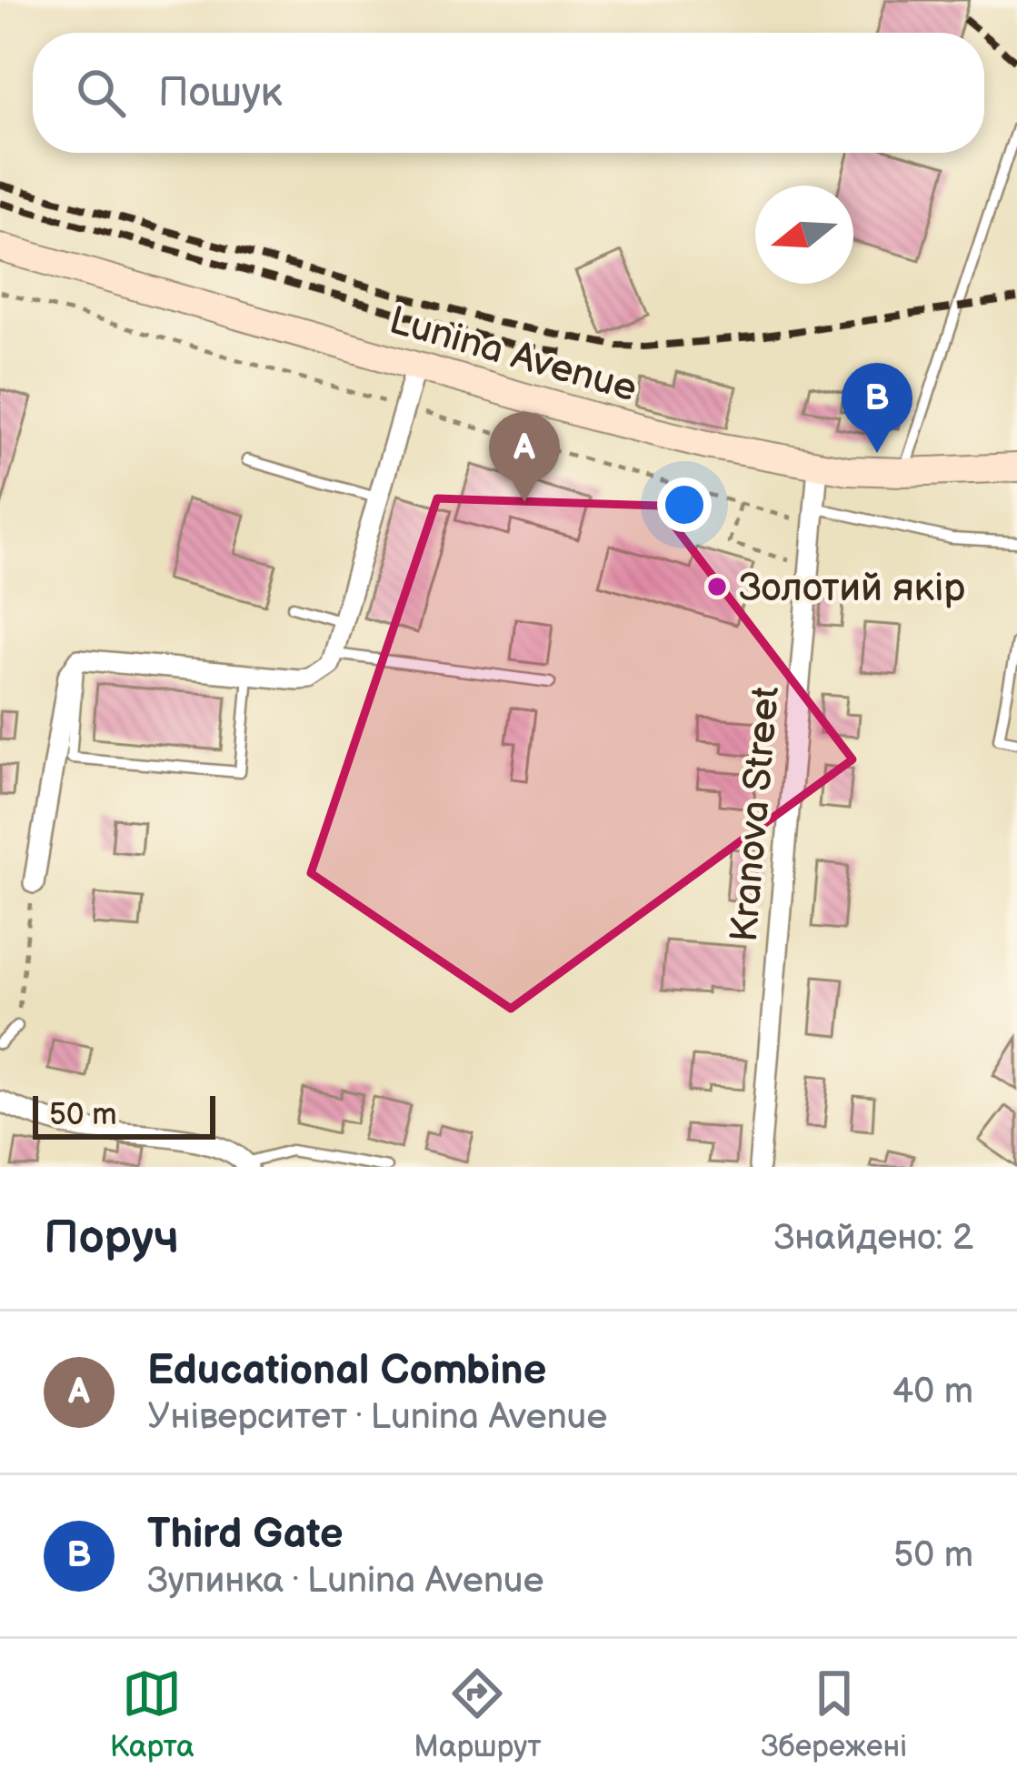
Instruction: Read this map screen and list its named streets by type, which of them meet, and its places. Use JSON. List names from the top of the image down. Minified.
{"streets":{"street":["Lunina Avenue","Kranova Street"]},"crossings":[["Lunina Avenue","Kranova Street"]],"places":["Золотий якір"],"scale_bar":"50 m","north":"left","page":{"search":"Пошук","pins":["B","A"],"scale":"50 m","heading":["Поруч","Знайдено: 2"],"list":[{"mark":"A","name":"Educational Combine","note":"Університет · Lunina Avenue","value":"40 m"},{"mark":"B","name":"Third Gate","note":"Зупинка · Lunina Avenue","value":"50 m"}],"nav":["Карта","Маршрут","Збережені"]}}
